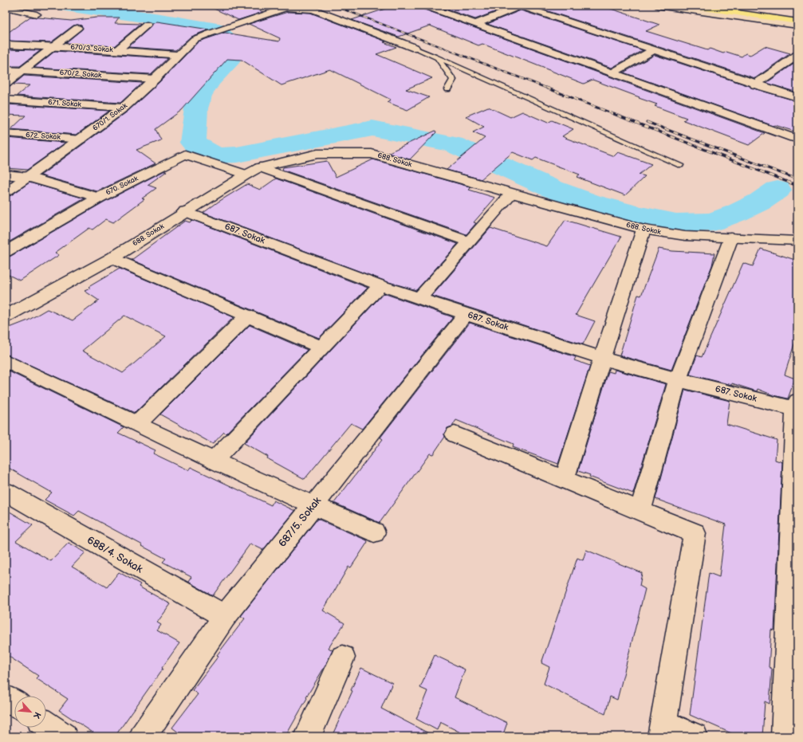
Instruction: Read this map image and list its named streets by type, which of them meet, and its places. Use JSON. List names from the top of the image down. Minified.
{"streets":{"street":["670/3. Sokak","670/2. Sokak","671. Sokak","670/1. Sokak","672. Sokak","688. Sokak","670. Sokak","687. Sokak","687/5. Sokak","688/4. Sokak"]},"crossings":[["670/3. Sokak","670/1. Sokak"],["670/2. Sokak","670/1. Sokak"],["671. Sokak","670/1. Sokak"],["670/1. Sokak","672. Sokak"],["688. Sokak","670. Sokak"],["688. Sokak","687. Sokak"],["687. Sokak","687/5. Sokak"],["687/5. Sokak","688/4. Sokak"]],"north":"bottom right"}
